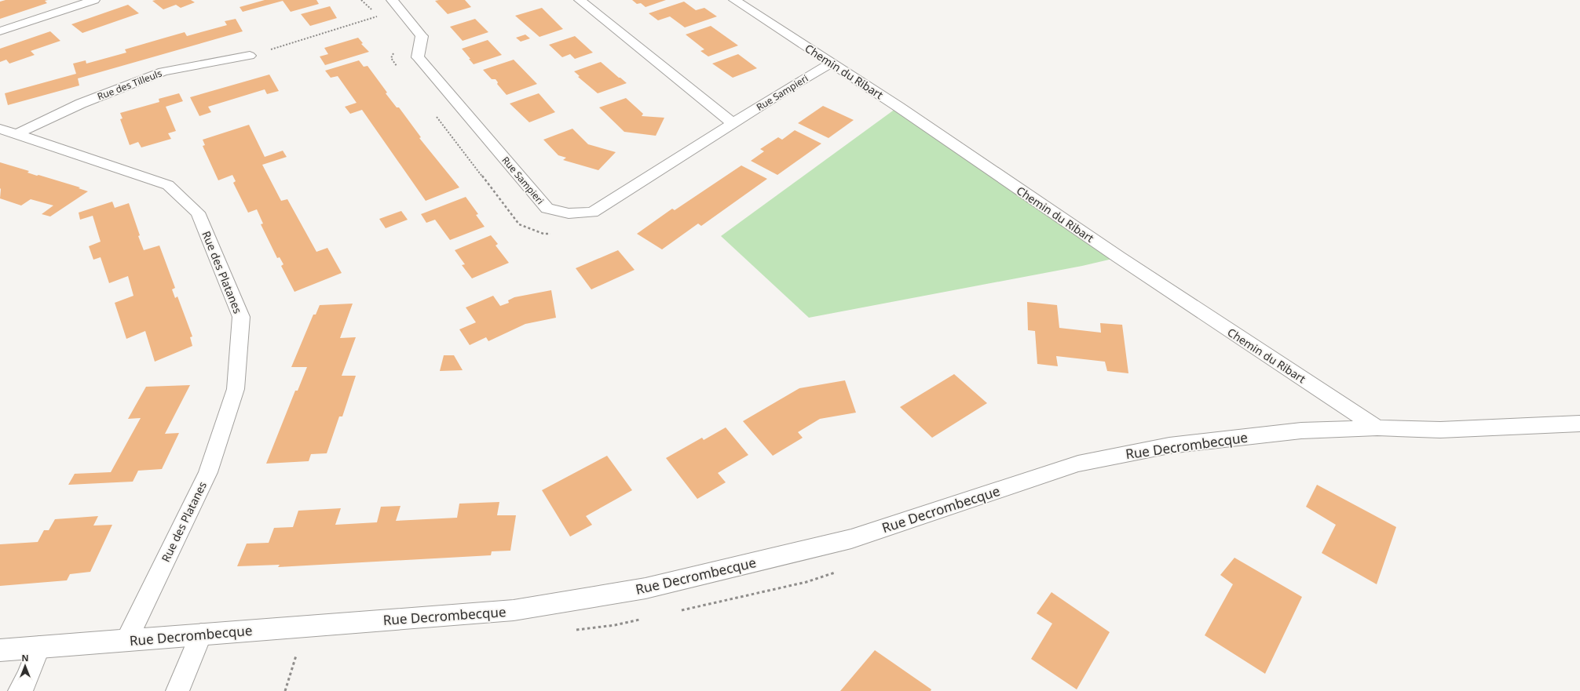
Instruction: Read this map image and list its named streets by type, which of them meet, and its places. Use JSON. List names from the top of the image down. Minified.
{"streets":{"street":["Chemin du Ribart","Rue des Tilleuls","Rue Sampieri","Rue des Platanes","Rue Decrombecque"]},"crossings":[["Chemin du Ribart","Rue Sampieri"],["Chemin du Ribart","Rue Decrombecque"],["Rue des Tilleuls","Rue des Platanes"],["Rue des Platanes","Rue Decrombecque"]],"north":"top"}
